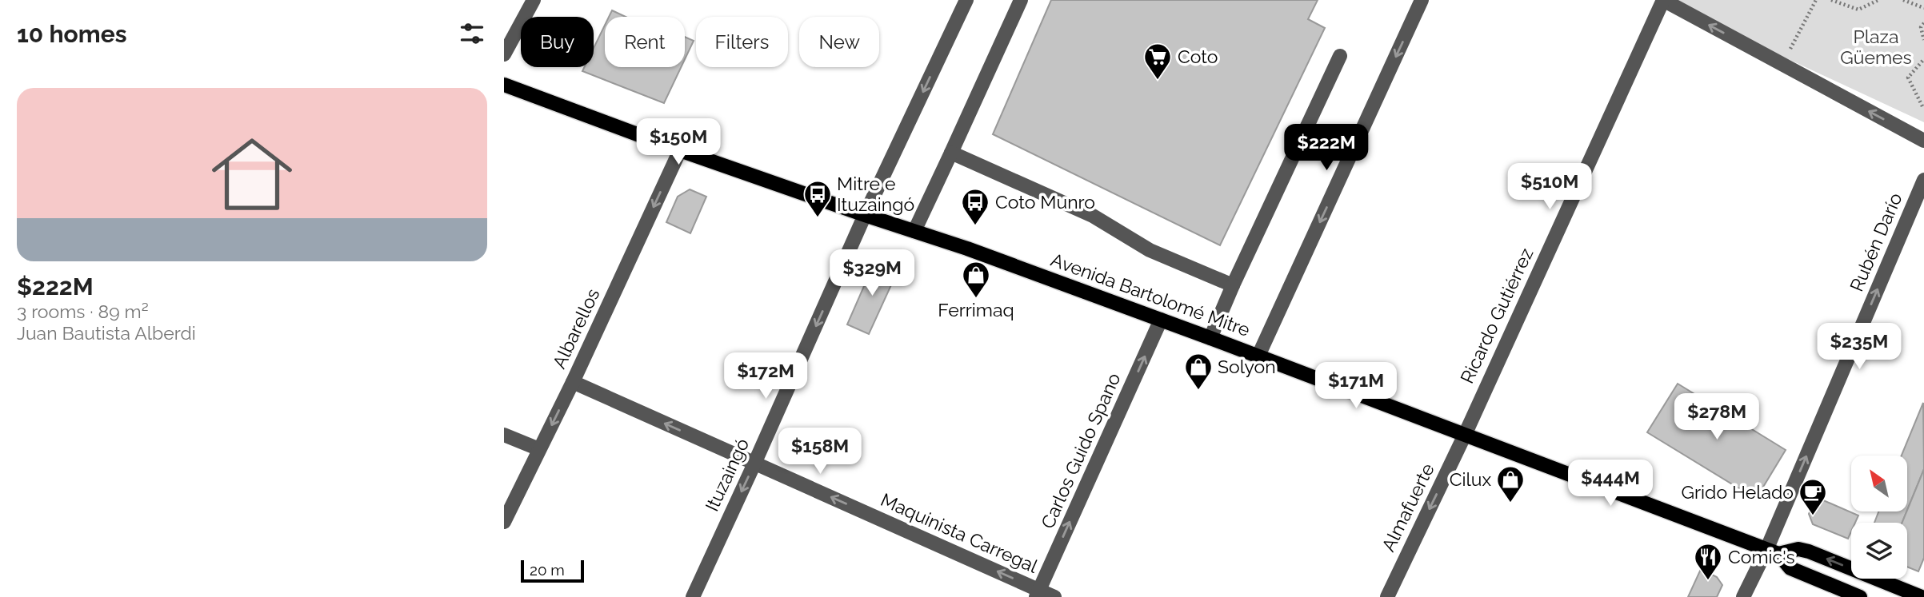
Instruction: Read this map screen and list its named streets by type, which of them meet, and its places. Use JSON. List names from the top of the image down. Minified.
{"streets":{"main road":["Avenida Bartolomé Mitre"],"street":["Rubén Darío","Ricardo Gutiérrez","Albarellos","Carlos Guido Spano","Ituzaingó","Almafuerte","Maquinista Carregal"]},"crossings":[["Rubén Darío","Avenida Bartolomé Mitre"],["Avenida Bartolomé Mitre","Ricardo Gutiérrez"],["Avenida Bartolomé Mitre","Albarellos"],["Avenida Bartolomé Mitre","Carlos Guido Spano"],["Avenida Bartolomé Mitre","Ituzaingó"],["Avenida Bartolomé Mitre","Almafuerte"],["Ricardo Gutiérrez","Almafuerte"],["Albarellos","Maquinista Carregal"],["Carlos Guido Spano","Maquinista Carregal"],["Ituzaingó","Maquinista Carregal"]],"one_way":["Rubén Darío","Albarellos","Carlos Guido Spano","Almafuerte","Maquinista Carregal"],"parks":["Plaza Güemes"],"places":{"supermarket":["Coto"],"bus stop":["Mitre e Ituzaingó","Coto Munro"],"shop":["Ferrimaq","Solyon","Cilux"],"cafe":["Grido Helado"],"restaurant":["Comic's"]},"scale_bar":"20 m","north":"top left","page":{"heading":"10 homes","chip":["Buy","Rent","Filters","New"],"list":[{"name":"$222M","note":"3 rooms · 89 m² · Juan Bautista Alberdi"}],"price":["$150M","$222M","$510M","$329M","$235M","$172M","$171M","$278M","$158M","$444M"],"scale":"20 m"}}
